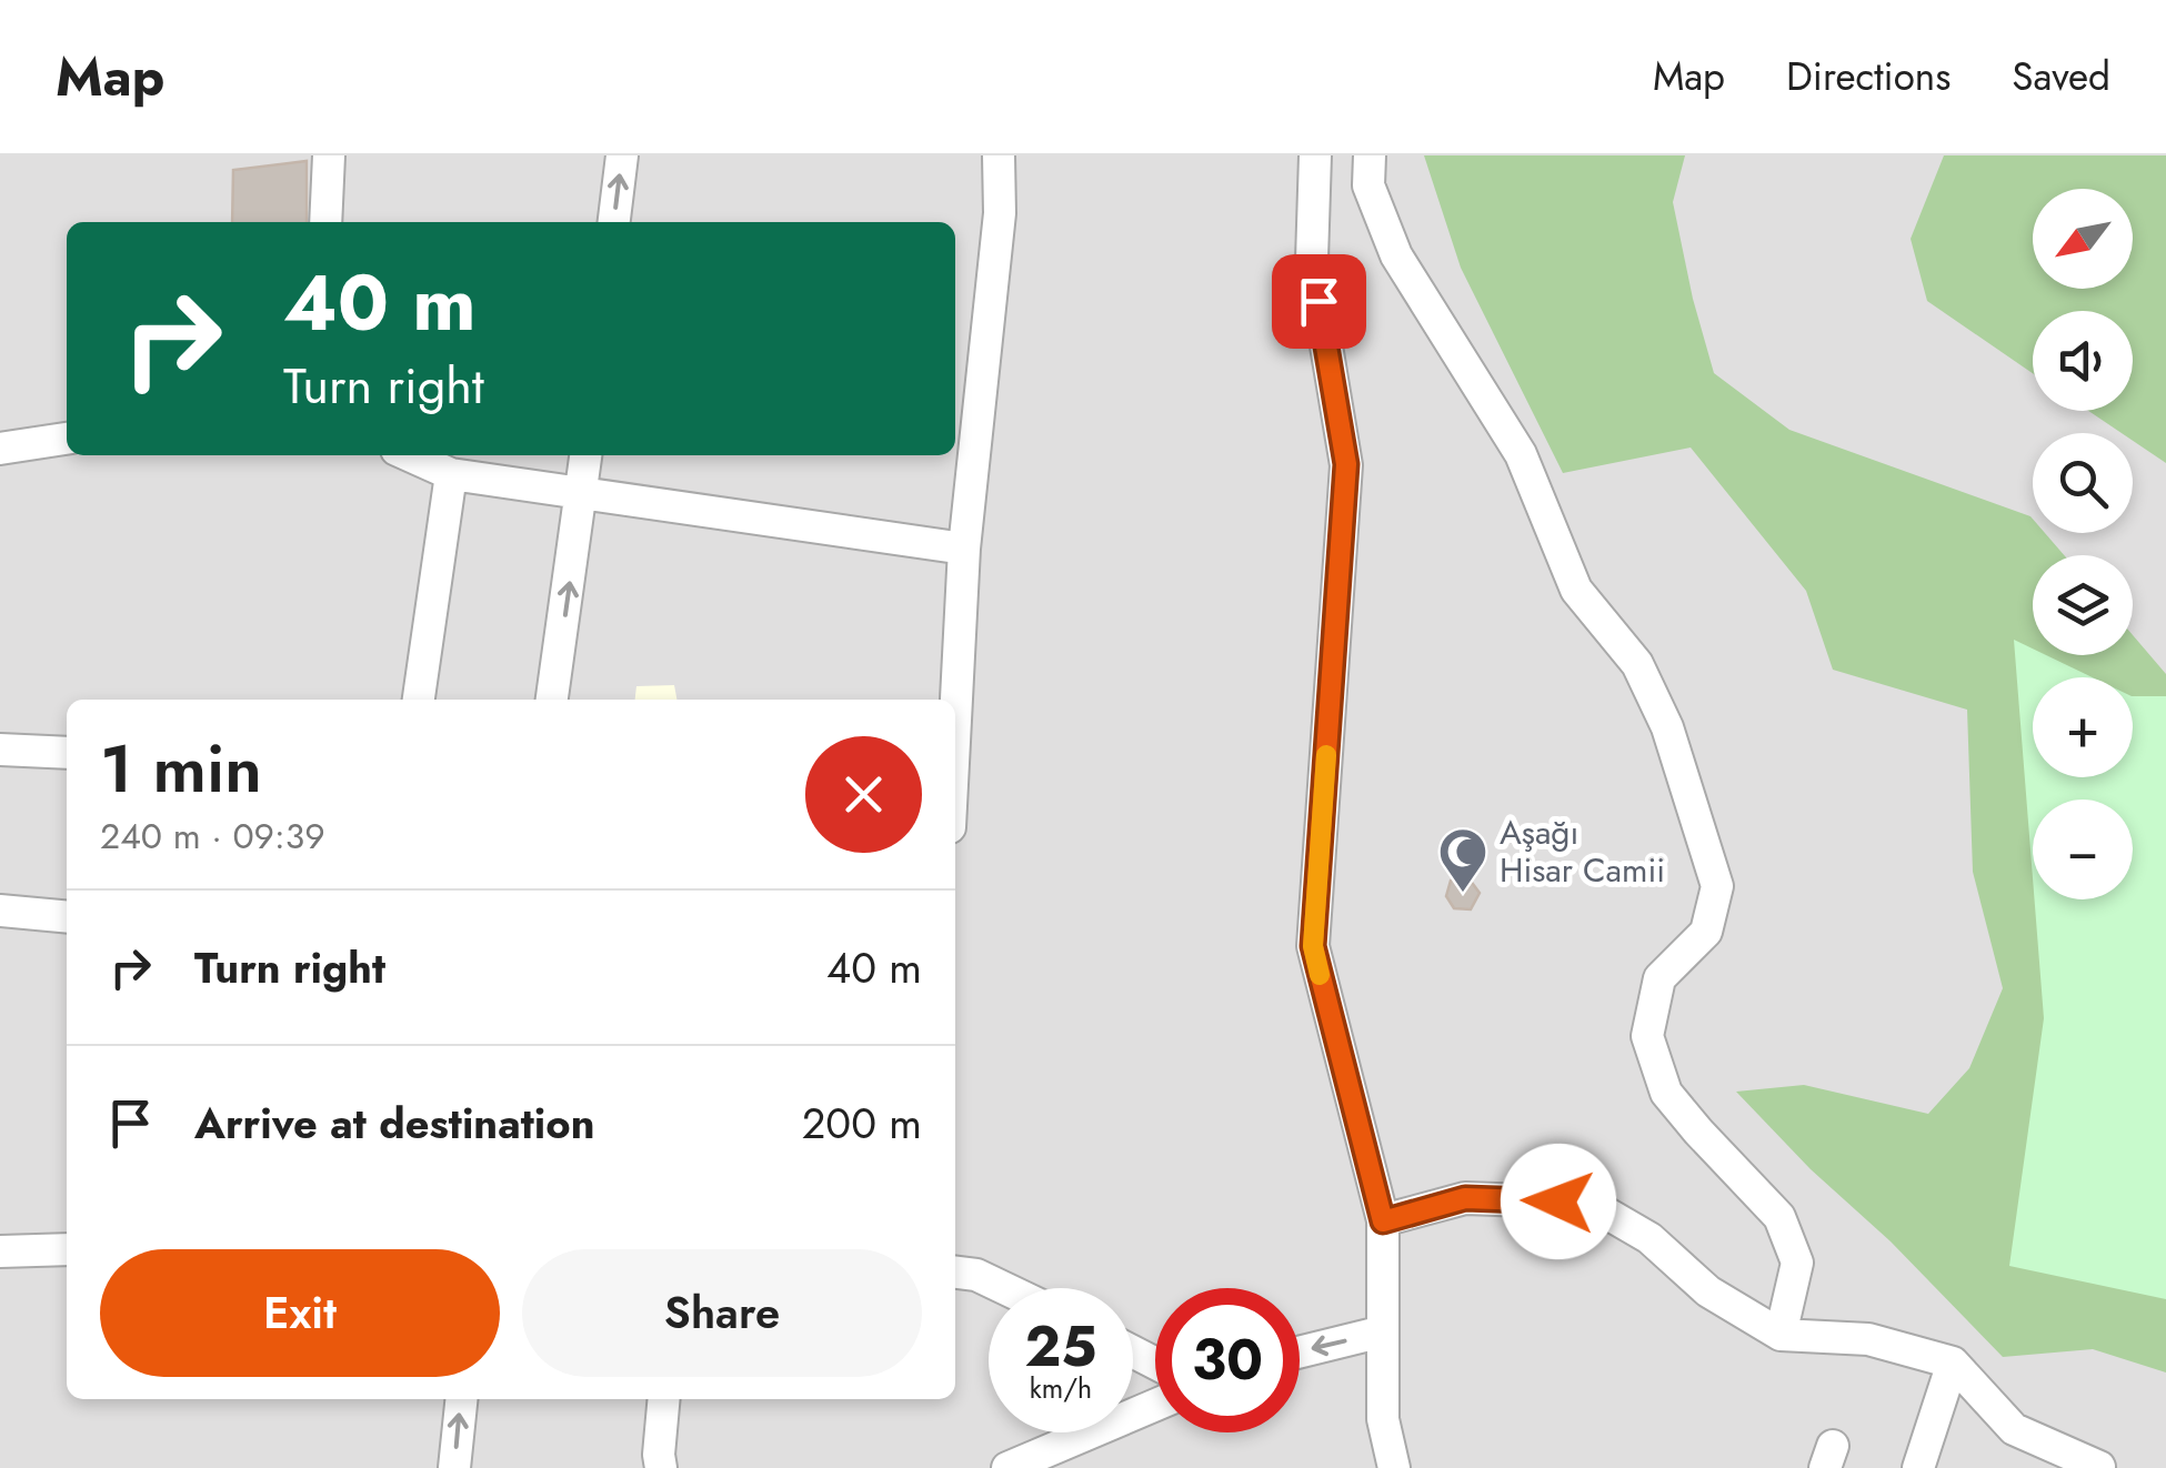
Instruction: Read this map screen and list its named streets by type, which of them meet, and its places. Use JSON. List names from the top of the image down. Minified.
{"places":{"mosque":["Aşağı Hisar Camii"]},"north":"bottom left","page":{"header":"Map","nav":["Map","Directions","Saved"],"map_buttons":["+","−"],"turn":["40 m","Turn right"],"heading":["1 min","240 m · 09:39"],"list":[{"name":"Turn right","value":"40 m"},{"name":"Arrive at destination","value":"200 m"}],"buttons":["Exit","Share"],"speed":"25 km/h","limit":"30"}}
